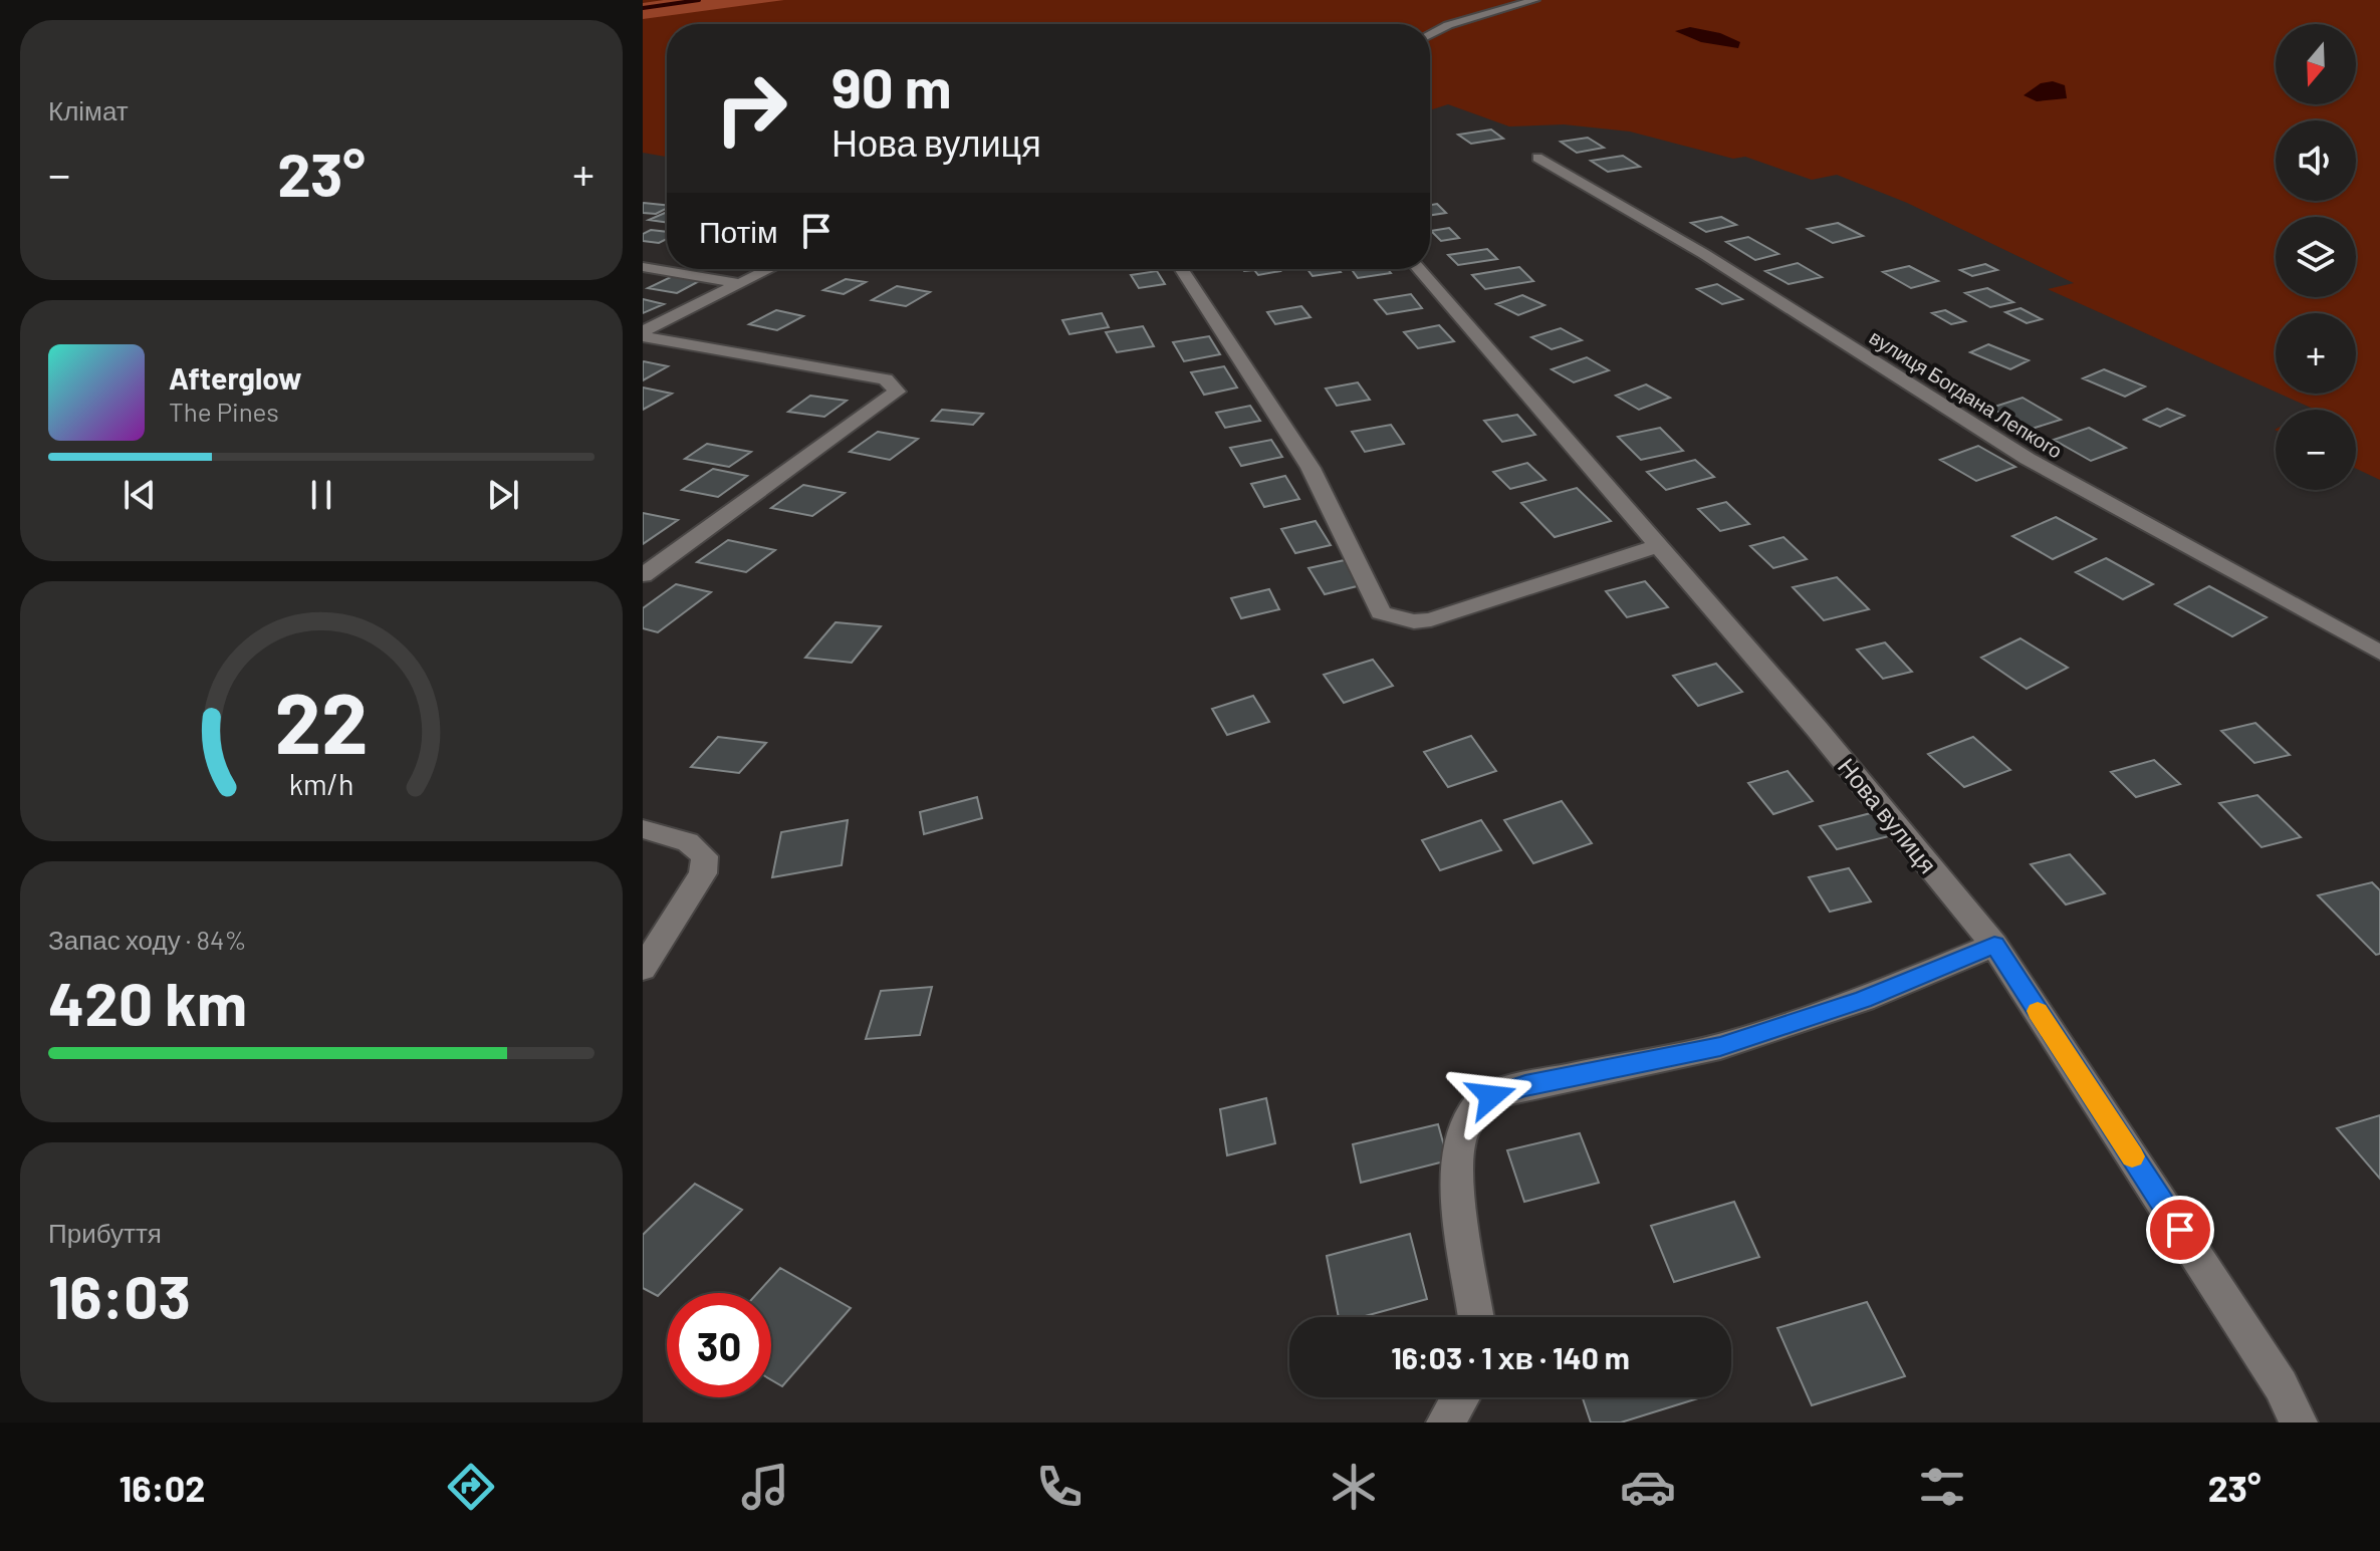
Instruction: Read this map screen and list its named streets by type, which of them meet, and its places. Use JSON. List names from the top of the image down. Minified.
{"streets":{"street":["вулиця Богдана Лепкого","Нова вулиця"]},"north":"bottom","page":{"tile":["Клімат",["Запас ходу · 84%","420 km"],["Прибуття","16:03"]],"map_buttons":["+","−"],"turn":["90 m","Нова вулиця"],"heat":["−","23°","+"],"then":"Потім","song":["Afterglow","The Pines"],"limit":"30","trip":"16:03 · 1 хв · 140 m","tabs":["16:02","23°"],"gauge":["22","km/h"]}}
